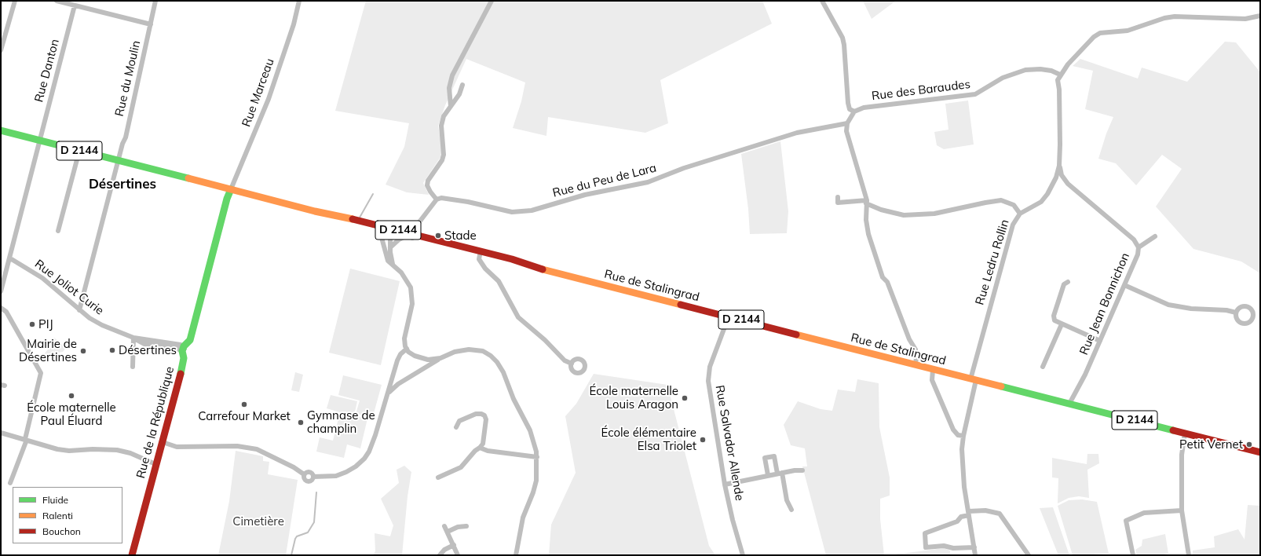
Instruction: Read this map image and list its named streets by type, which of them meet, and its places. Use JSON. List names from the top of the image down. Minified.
{"streets":{"main road":["D 2144","Rue de Stalingrad","Rue de la République"],"street":["Rue Danton","Rue du Moulin","Rue des Baraudes","Rue Marceau","Rue du Peu de Lara","Rue Ledru Rollin","Rue Joliot Curie","Rue Jean Bonnichon","Rue Salvador Allende"]},"crossings":[["Rue Danton","D 2144"],["Rue Danton","Rue Joliot Curie"],["Rue du Moulin","D 2144"],["Rue du Moulin","Rue Joliot Curie"],["Rue des Baraudes","Rue Ledru Rollin"],["Rue Marceau","D 2144"],["Rue Marceau","Rue de la République"],["D 2144","Rue de Stalingrad"],["D 2144","Rue de la République"],["Rue Ledru Rollin","Rue de Stalingrad"],["Rue Ledru Rollin","Rue Jean Bonnichon"],["Rue de Stalingrad","Rue Jean Bonnichon"],["Rue de Stalingrad","Rue Salvador Allende"],["Rue Joliot Curie","Rue de la République"]],"districts":["Désertines"],"parks":["Cimetière"],"places":["Stade","PIJ","Désertines","Mairie de Désertines","École maternelle Paul Éluard","École maternelle Louis Aragon","Carrefour Market","Gymnase de champlin","École élémentaire Elsa Triolet","Petit Vernet"],"legend":["Fluide","Ralenti","Bouchon"]}
